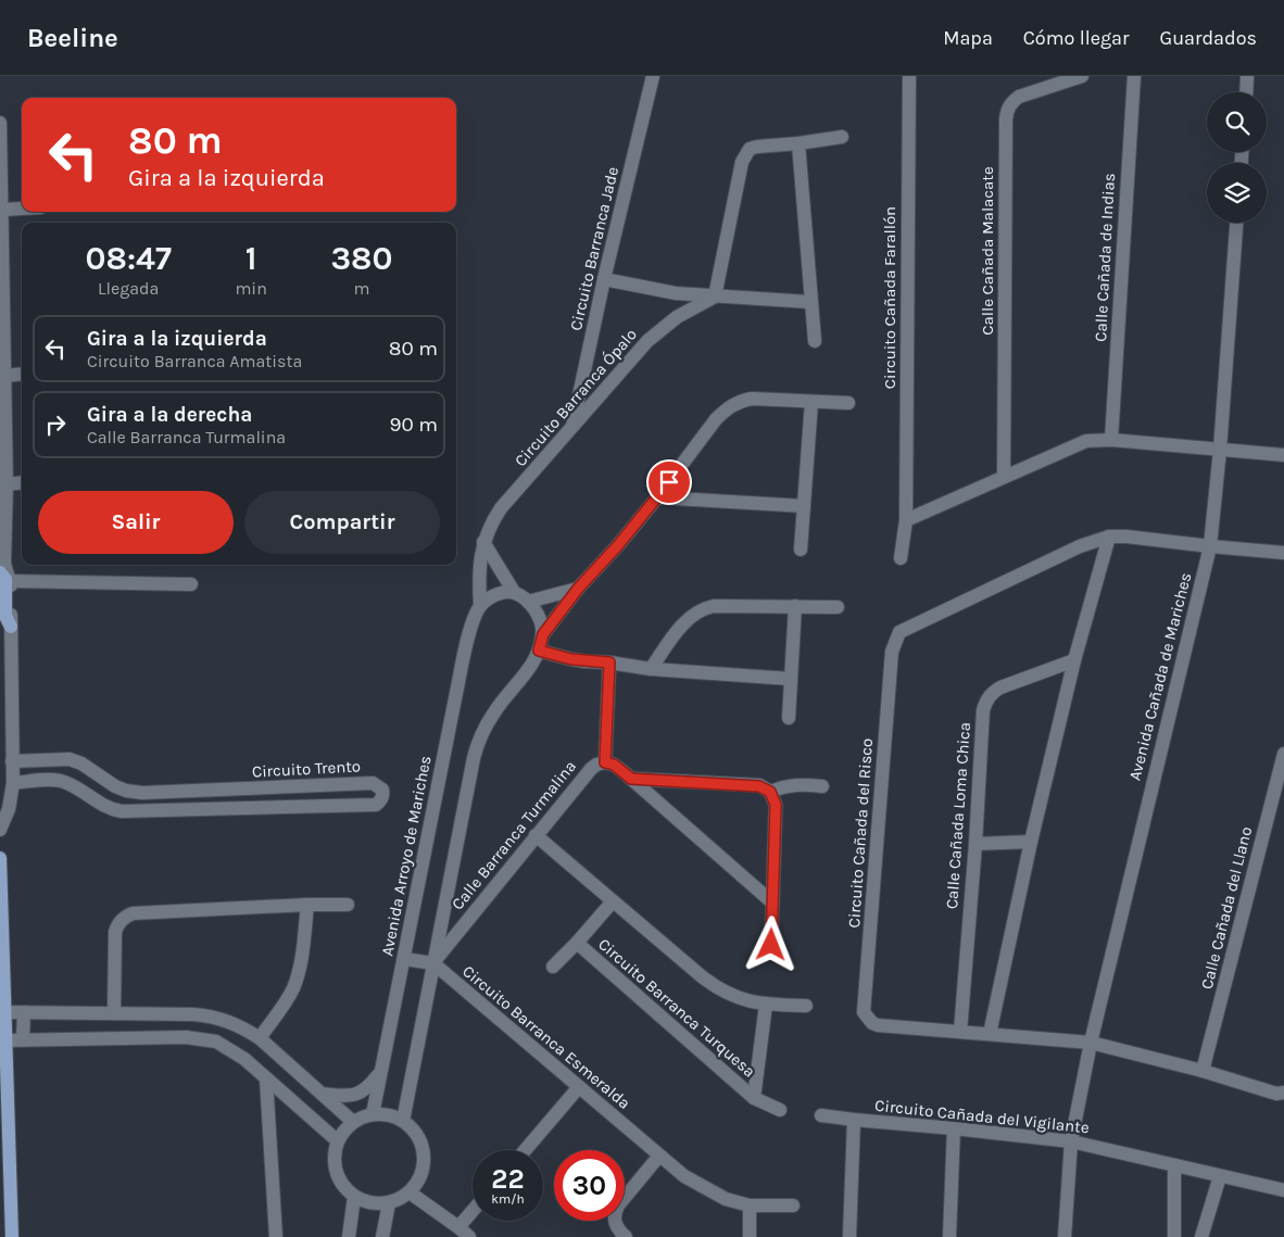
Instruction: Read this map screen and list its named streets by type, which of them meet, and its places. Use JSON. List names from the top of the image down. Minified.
{"streets":{"street":["Circuito Barranca Jade","Calle Cañada Malacate","Calle Cañada de Indias","Circuito Cañada Farallón","Circuito Barranca Ópalo","Avenida Cañada de Mariches","Circuito Trento","Calle Cañada Loma Chica","Circuito Cañada del Risco","Calle Barranca Turmalina","Avenida Arroyo de Mariches","Calle Cañada del Llano","Circuito Barranca Turquesa","Circuito Barranca Esmeralda","Circuito Cañada del Vigilante"]},"crossings":[["Circuito Barranca Jade","Circuito Barranca Ópalo"],["Circuito Barranca Ópalo","Avenida Arroyo de Mariches"],["Avenida Cañada de Mariches","Circuito Cañada del Risco"],["Avenida Cañada de Mariches","Circuito Cañada del Vigilante"],["Calle Cañada Loma Chica","Circuito Cañada del Risco"],["Circuito Cañada del Risco","Calle Cañada del Llano"],["Calle Barranca Turmalina","Circuito Barranca Esmeralda"]],"page":{"header":"Beeline","nav":["Mapa","Cómo llegar","Guardados"],"turn":["80 m","Gira a la izquierda"],"eta":["08:47","Llegada","1","min","380","m"],"list":[{"name":"Gira a la izquierda","note":"Circuito Barranca Amatista","value":"80 m"},{"name":"Gira a la derecha","note":"Calle Barranca Turmalina","value":"90 m"}],"buttons":["Salir","Compartir"],"speed":"22 km/h","limit":"30"}}
